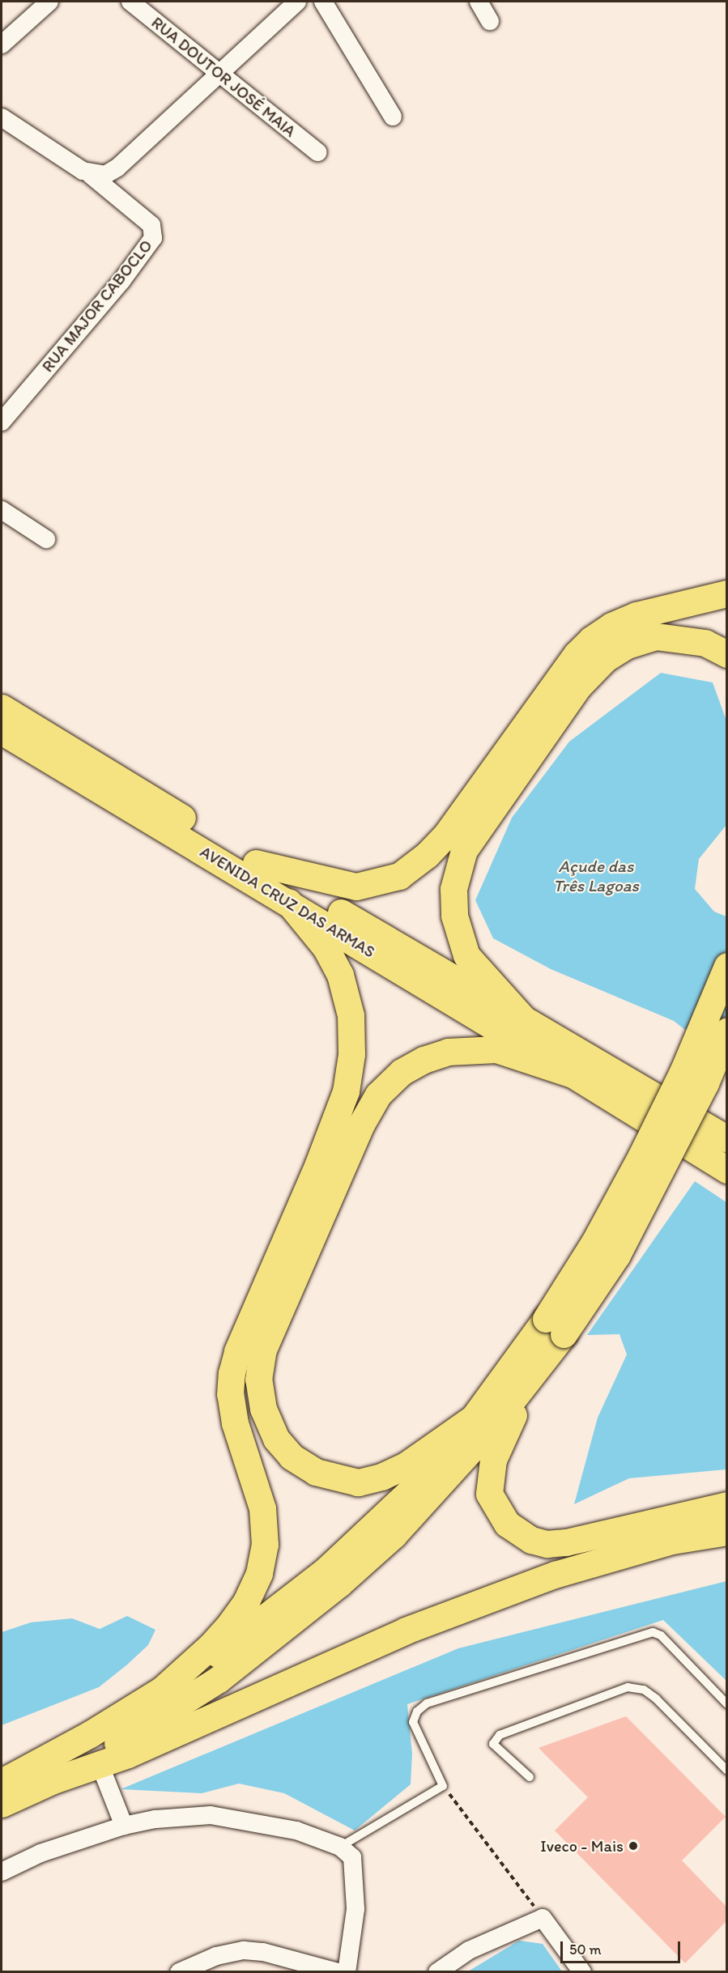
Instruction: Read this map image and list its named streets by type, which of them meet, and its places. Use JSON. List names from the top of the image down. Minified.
{"streets":{"main road":["AVENIDA CRUZ DAS ARMAS"],"street":["RUA DOUTOR JOSÉ MAIA","RUA MAJOR CABOCLO"]},"water":["Açude das Três Lagoas"],"places":["Iveco - Mais"],"scale_bar":"50 m"}
